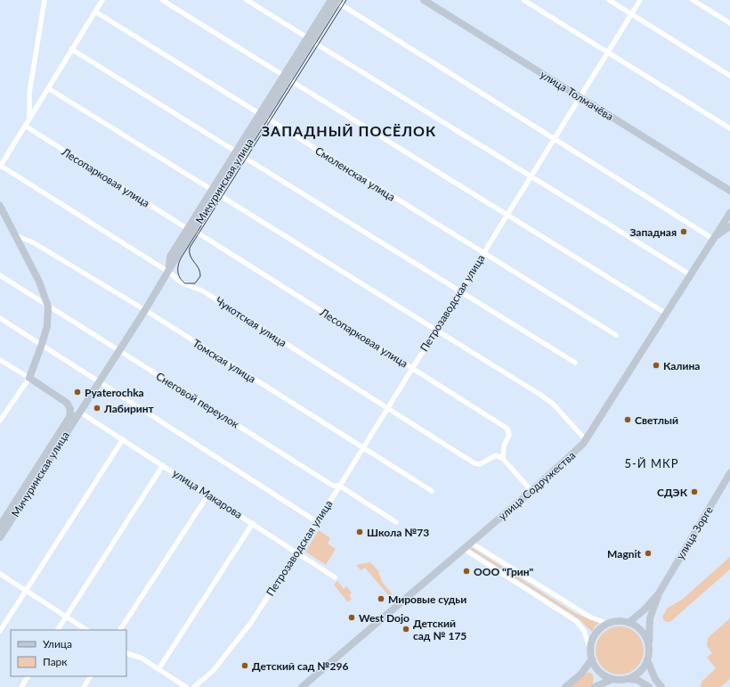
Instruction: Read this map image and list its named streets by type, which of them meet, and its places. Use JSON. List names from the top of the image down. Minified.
{"streets":{"main road":["улица Толмачёва","Мичуринская улица","улица Содружества","улица Зорге"],"street":["Смоленская улица","Лесопарковая улица","Петрозаводская улица","Чукотская улица","Томская улица","Снеговой переулок","улица Макарова"]},"crossings":[["улица Толмачёва","Петрозаводская улица"],["Смоленская улица","Мичуринская улица"],["Смоленская улица","Петрозаводская улица"],["Лесопарковая улица","Мичуринская улица"],["Лесопарковая улица","Петрозаводская улица"],["Лесопарковая улица","Чукотская улица"],["Мичуринская улица","Чукотская улица"],["Мичуринская улица","Томская улица"],["Мичуринская улица","Снеговой переулок"],["Мичуринская улица","улица Макарова"],["Петрозаводская улица","Чукотская улица"],["Петрозаводская улица","Томская улица"],["Петрозаводская улица","Снеговой переулок"],["Петрозаводская улица","улица Макарова"]],"districts":["ЗАПАДНЫЙ ПОСЁЛОК","5-Й МКР"],"places":["Западная","Калина","Pyaterochka","Лабиринт","Светлый","СДЭК","Школа №73","Magnit","ООО \"Грин\"","Мировые судьи","West Dojo","Детский сад № 175","Детский сад №296"],"legend":["Улица","Парк"]}
